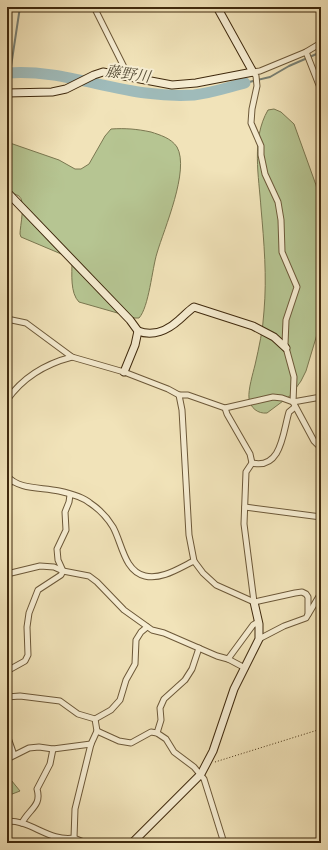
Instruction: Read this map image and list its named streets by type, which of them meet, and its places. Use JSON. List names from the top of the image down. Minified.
{"water":["藤野川"]}
